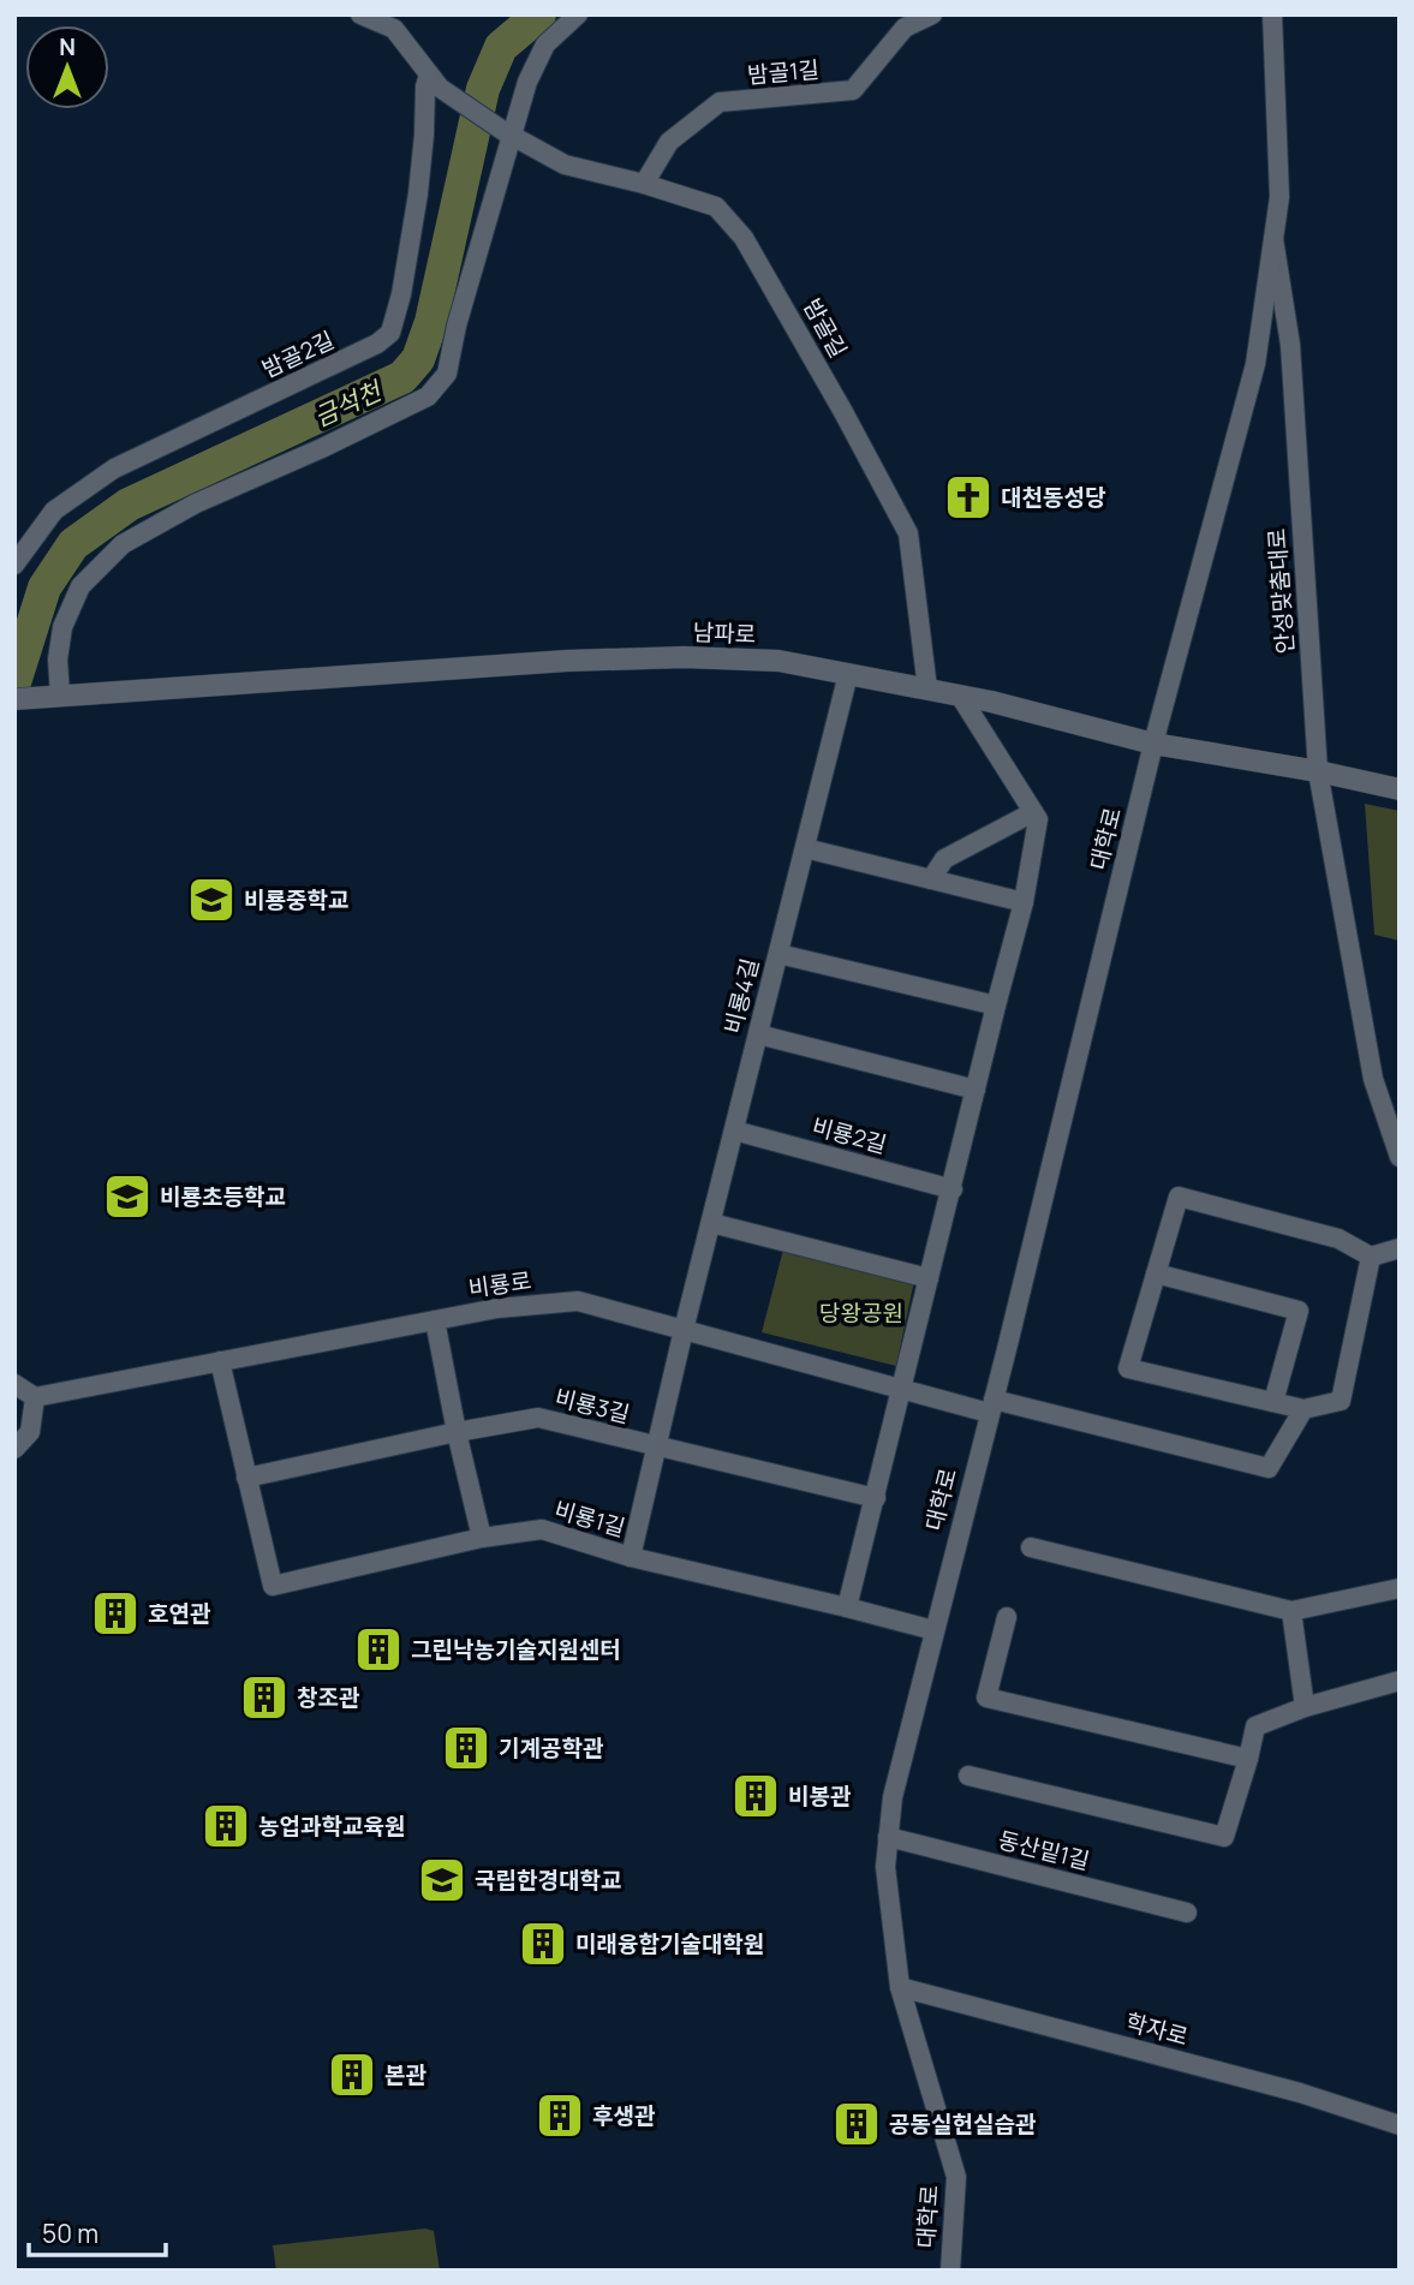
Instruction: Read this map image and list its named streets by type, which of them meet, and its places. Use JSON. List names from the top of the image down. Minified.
{"streets":{"street":["밤골1길","밤골길","밤골2길","안성맞춤대로","남파로","대학로","비룡4길","비룡2길","비룡로","비룡3길","비룡1길","동산밑1길","학자로"]},"crossings":[["밤골1길","밤골길"],["밤골길","밤골2길"],["밤골길","남파로"],["안성맞춤대로","남파로"],["안성맞춤대로","대학로"],["남파로","대학로"],["남파로","비룡4길"],["대학로","비룡로"],["대학로","비룡1길"],["대학로","동산밑1길"],["대학로","학자로"],["비룡4길","비룡2길"],["비룡4길","비룡로"],["비룡4길","비룡3길"],["비룡4길","비룡1길"],["비룡로","비룡1길"],["비룡3길","비룡1길"]],"water":["금석천"],"parks":["당왕공원"],"places":{"church":["대천동성당"],"school or university":["비룡중학교","비룡초등학교","국립한경대학교"],"building":["호연관","그린낙농기술지원센터","창조관","기계공학관","비봉관","농업과학교육원","미래융합기술대학원","본관","후생관","공동실헌실습관"]},"scale_bar":"50 m","north":"top"}
